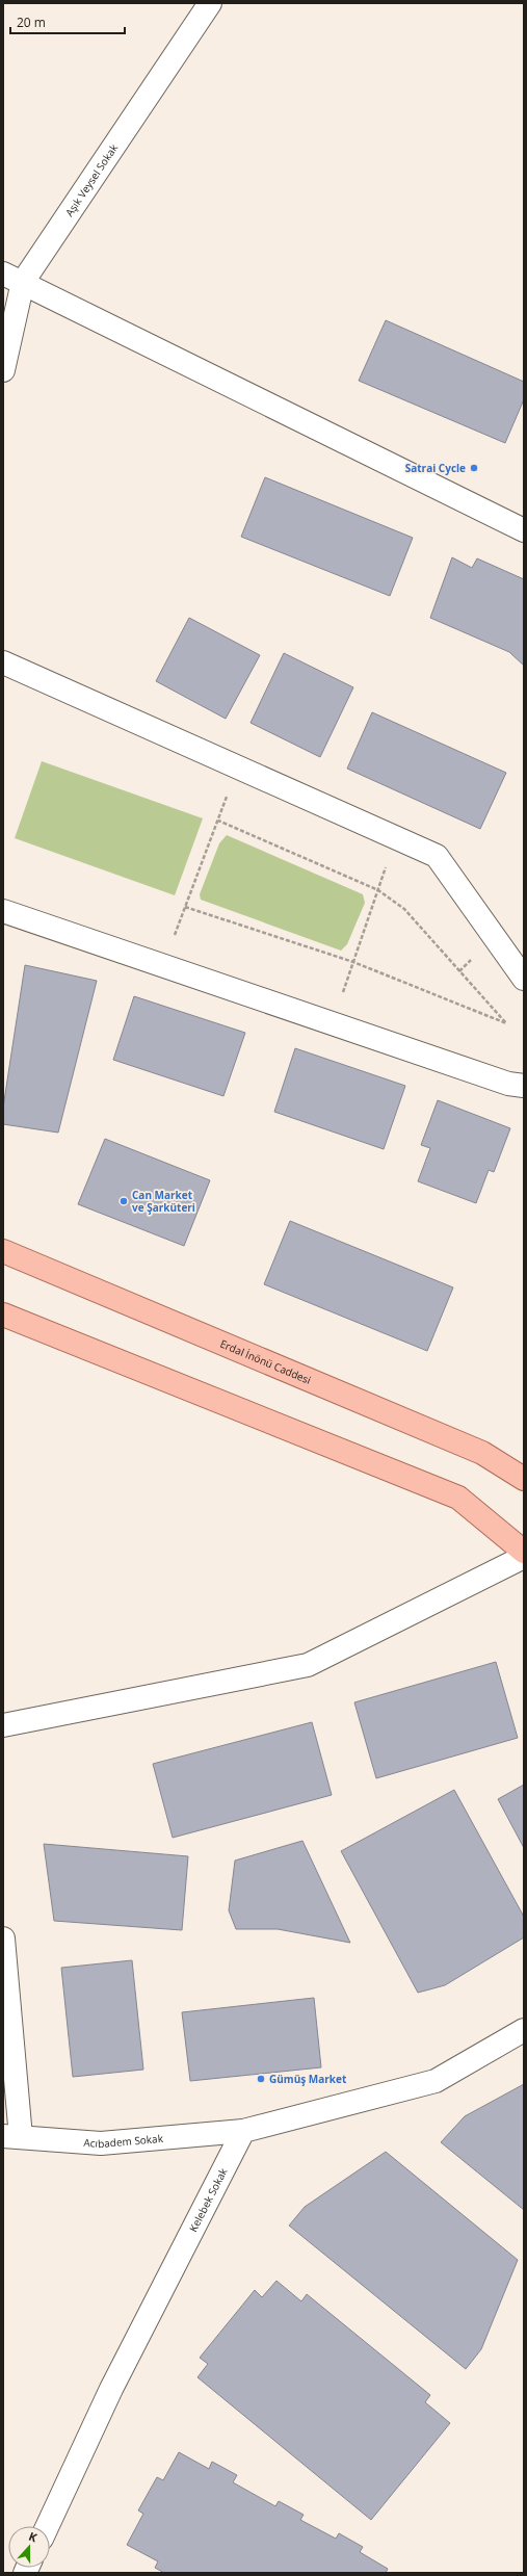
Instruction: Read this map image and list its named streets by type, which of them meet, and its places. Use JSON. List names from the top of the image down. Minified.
{"streets":{"main road":["Erdal İnönü Caddesi"],"street":["Aşık Veysel Sokak","Acıbadem Sokak","Kelebek Sokak"]},"crossings":[["Acıbadem Sokak","Kelebek Sokak"]],"places":["Satrai Cycle","Can Market ve Şarküteri","Gümüş Market"],"scale_bar":"20 m","north":"top"}
